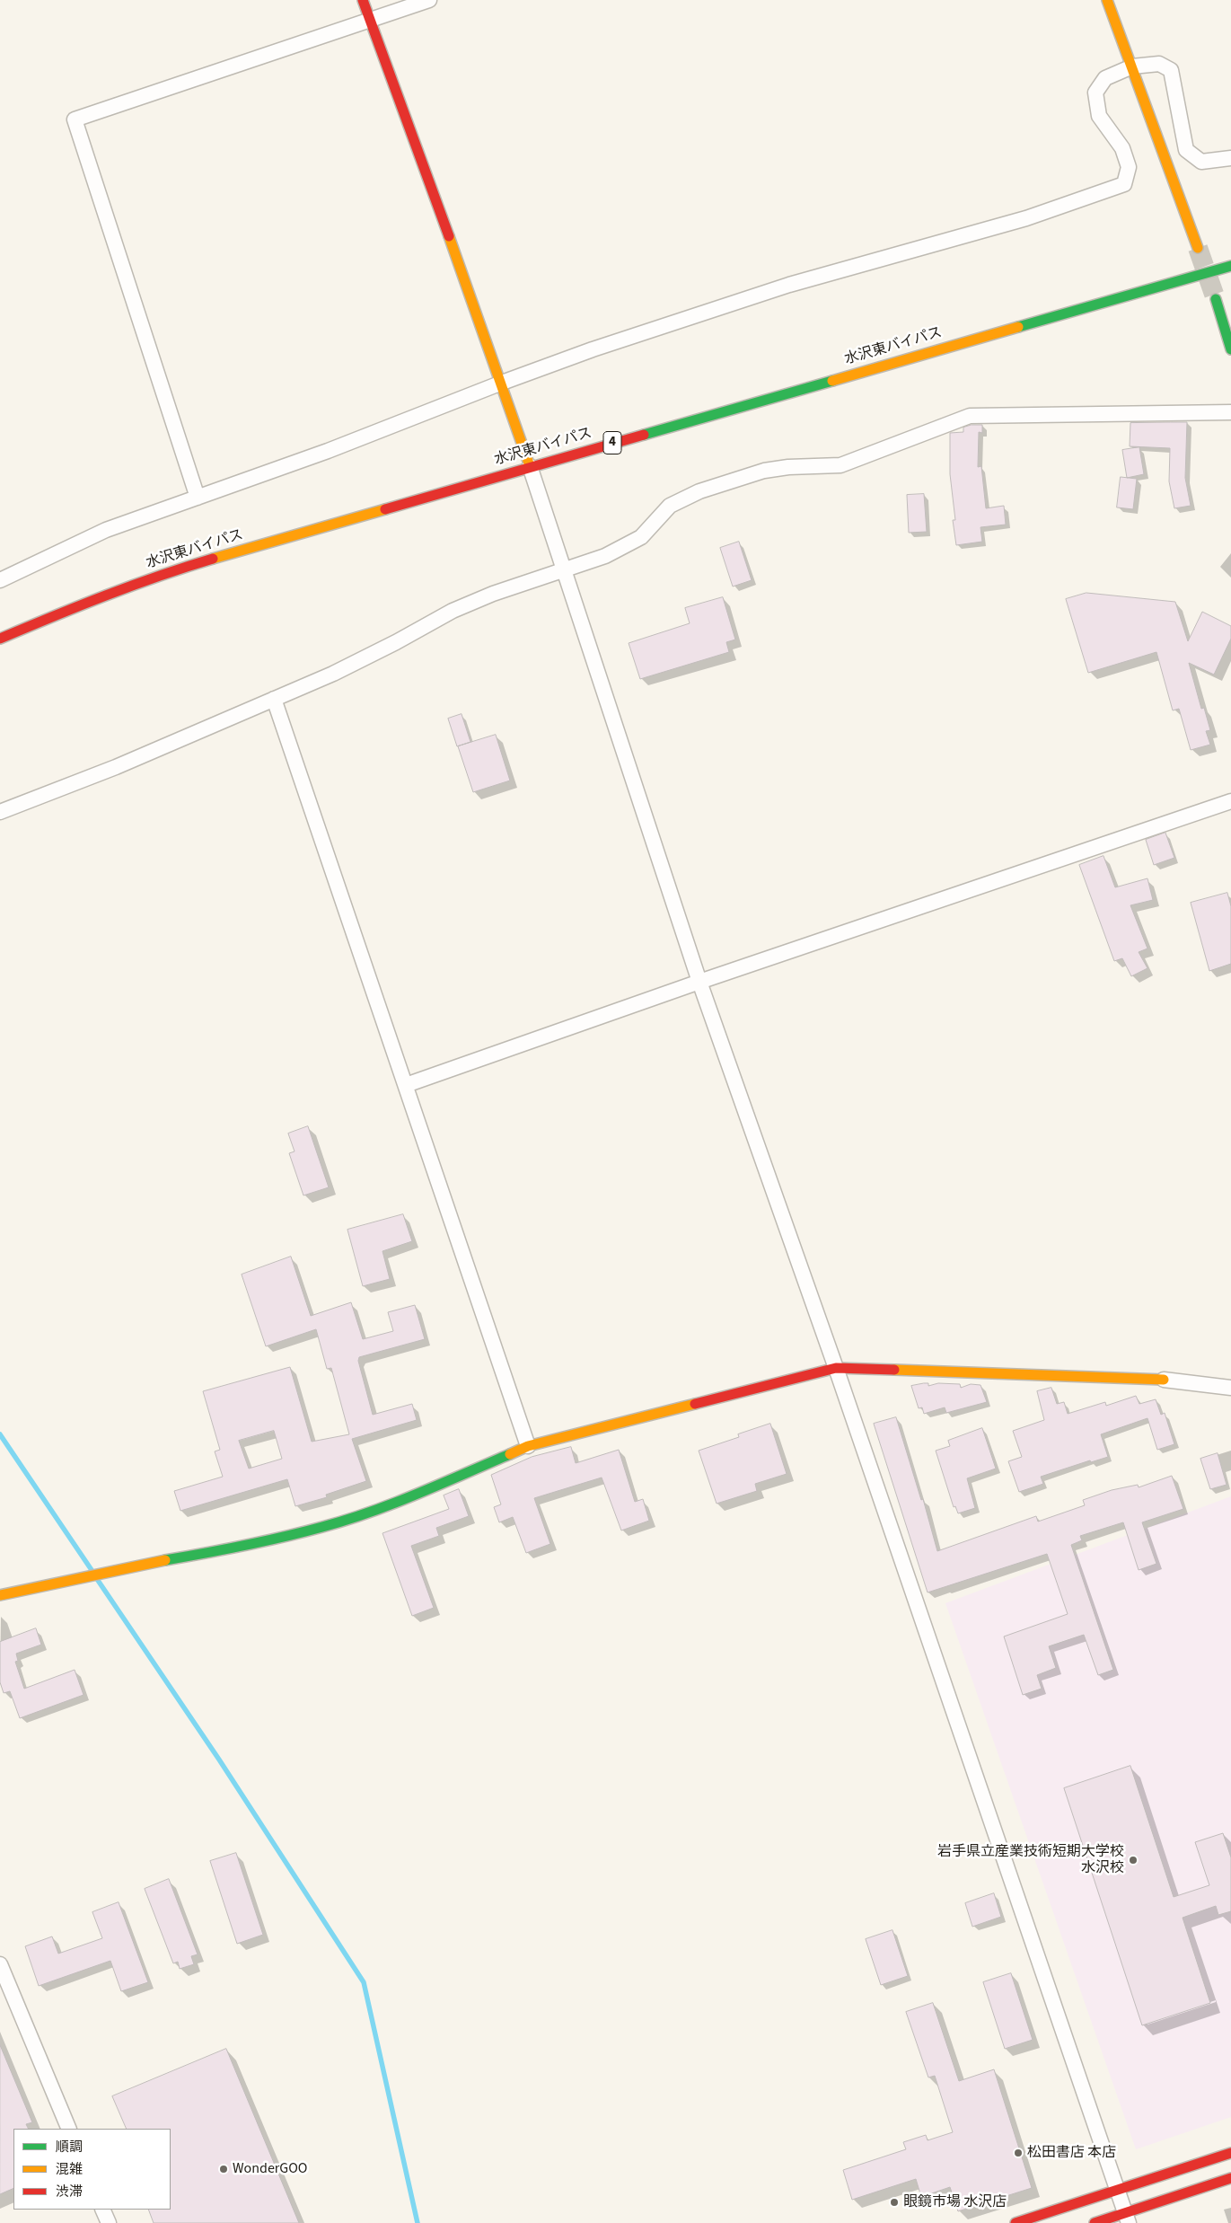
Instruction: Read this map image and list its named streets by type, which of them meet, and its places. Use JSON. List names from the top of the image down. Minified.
{"streets":{"main road":["水沢東バイパス","4"]},"places":["岩手県立産業技術短期大学校 水沢校","松田書店 本店","WonderGOO","眼鏡市場 水沢店"],"legend":["順調","混雑","渋滞"]}
